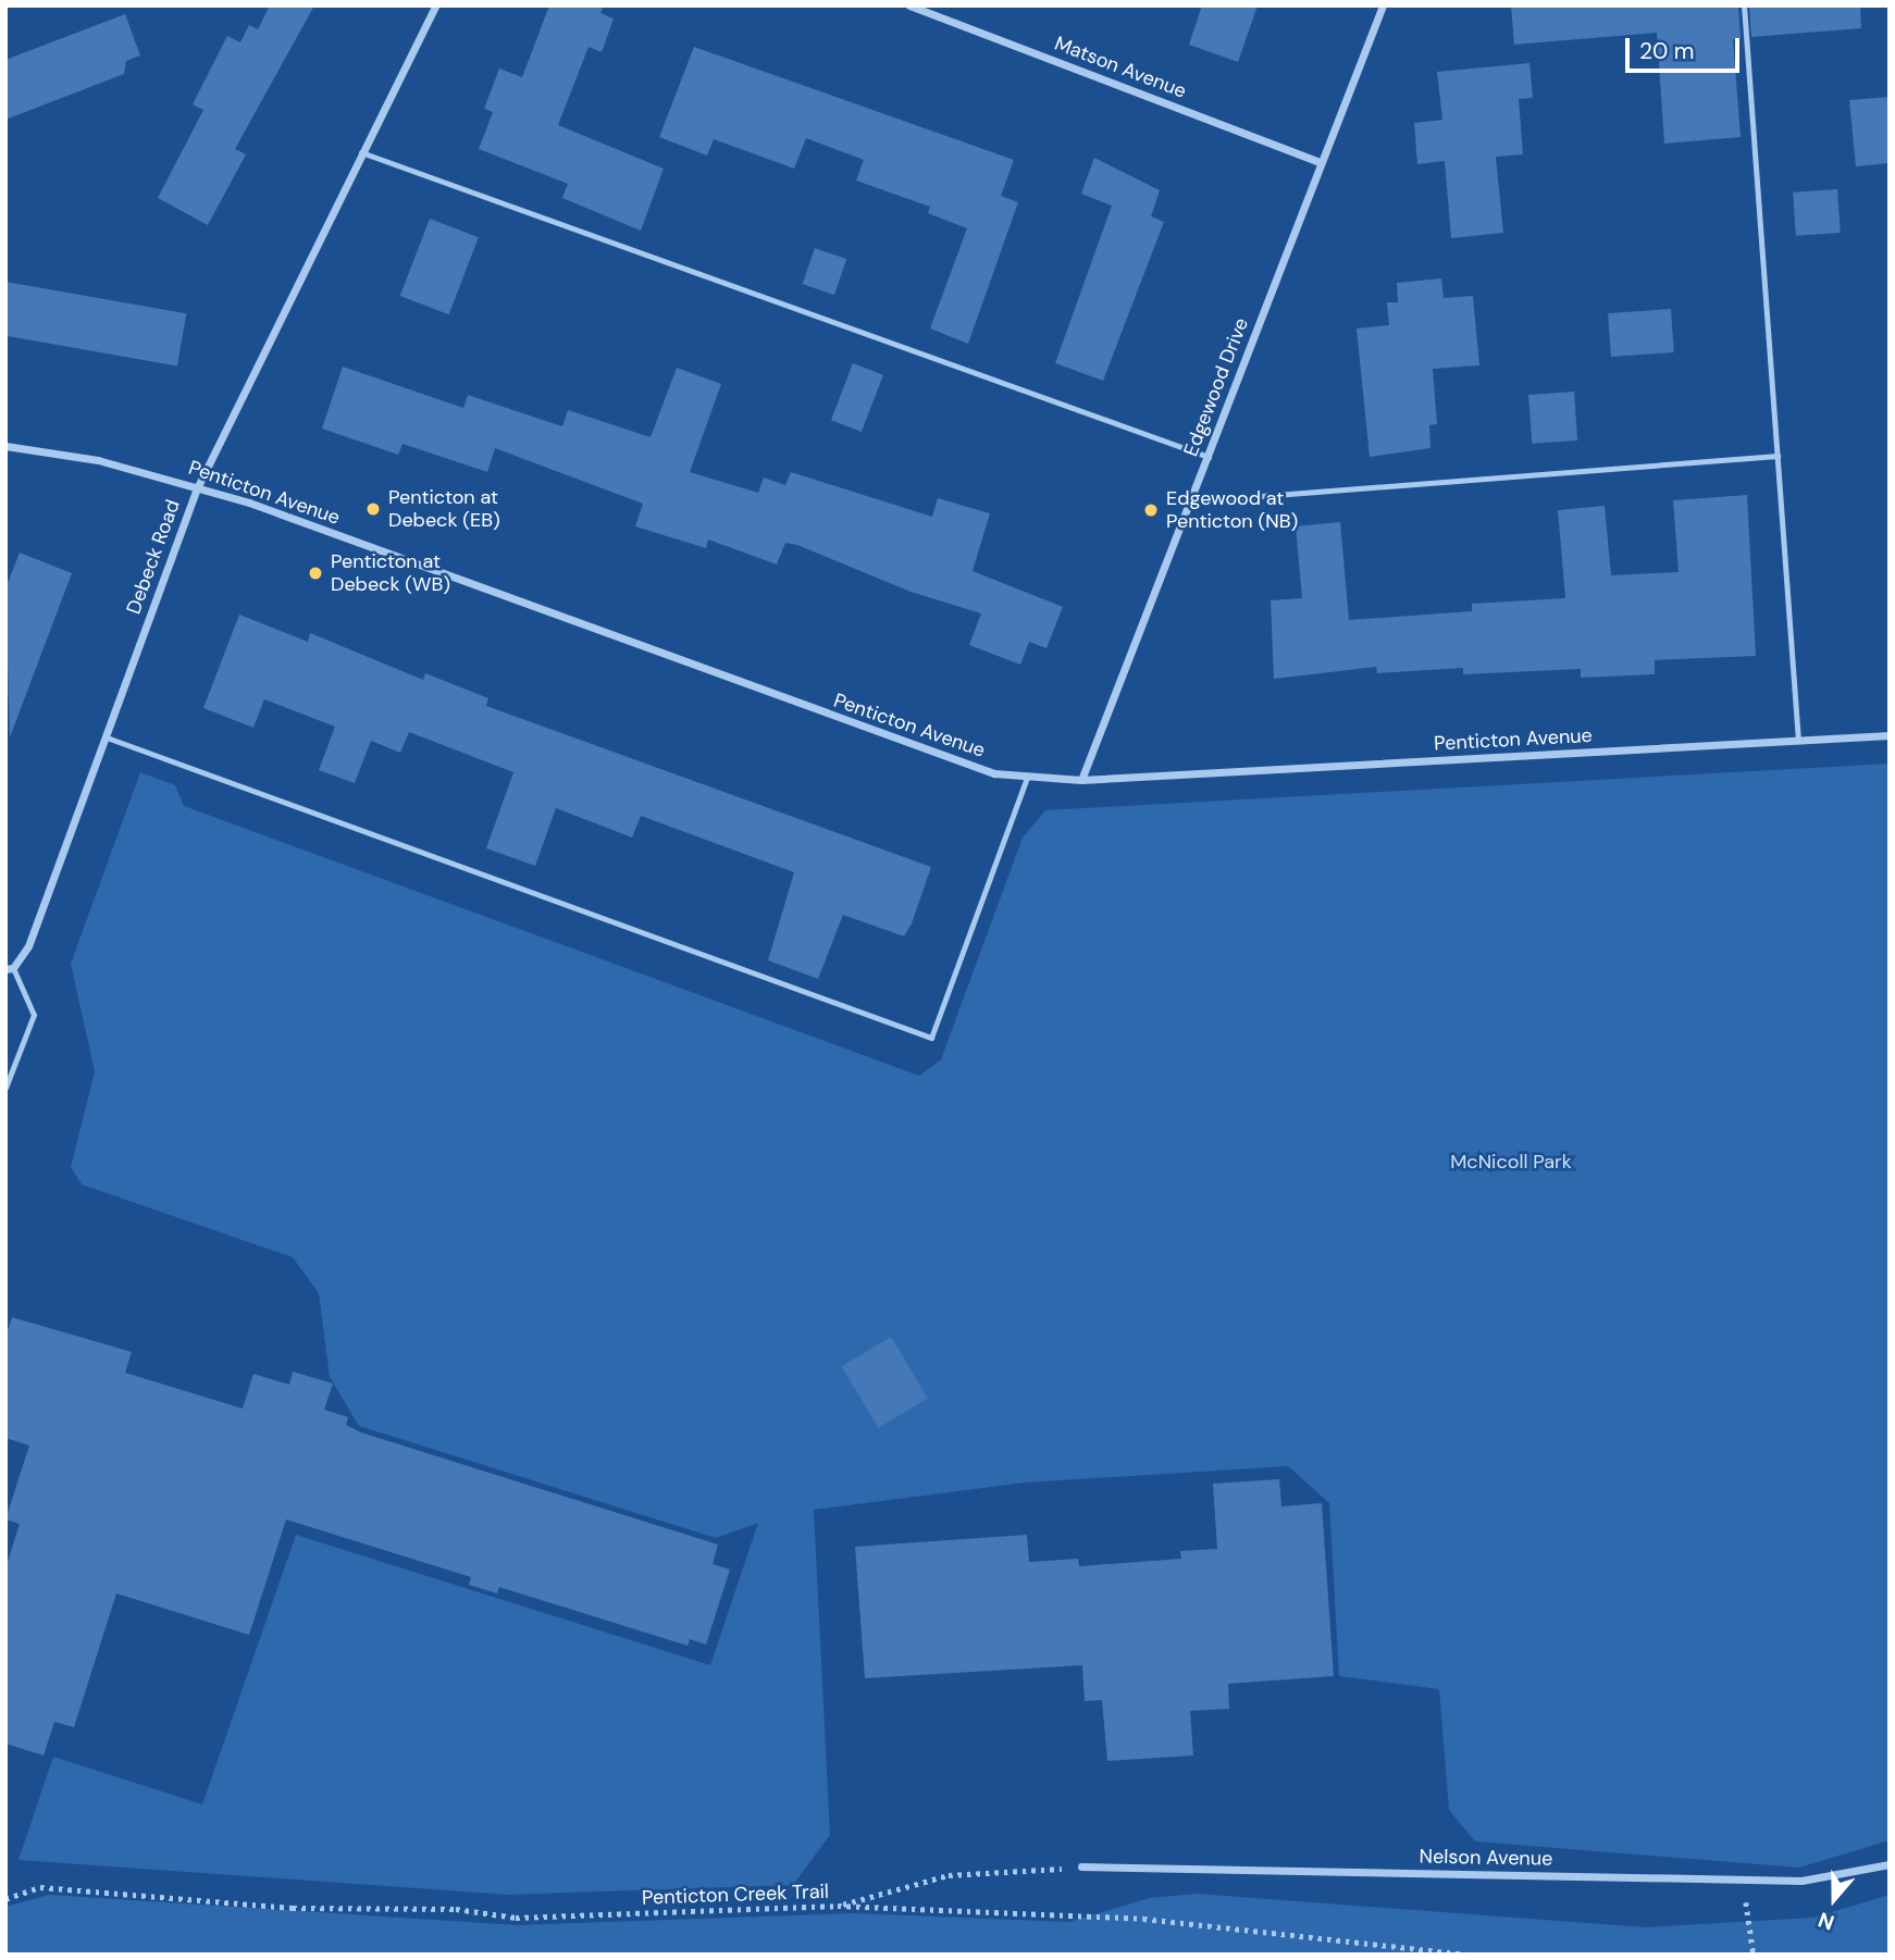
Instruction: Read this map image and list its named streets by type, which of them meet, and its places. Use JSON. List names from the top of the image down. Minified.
{"streets":{"street":["Matson Avenue","Edgewood Drive","Penticton Avenue","Debeck Road","Nelson Avenue"],"path":["Penticton Creek Trail"]},"crossings":[["Matson Avenue","Edgewood Drive"],["Edgewood Drive","Penticton Avenue"],["Penticton Avenue","Debeck Road"]],"parks":["McNicoll Park"],"places":["Penticton at Debeck (EB)","Edgewood at Penticton (NB)","Penticton at Debeck (WB)"],"scale_bar":"20 m","north":"bottom"}
